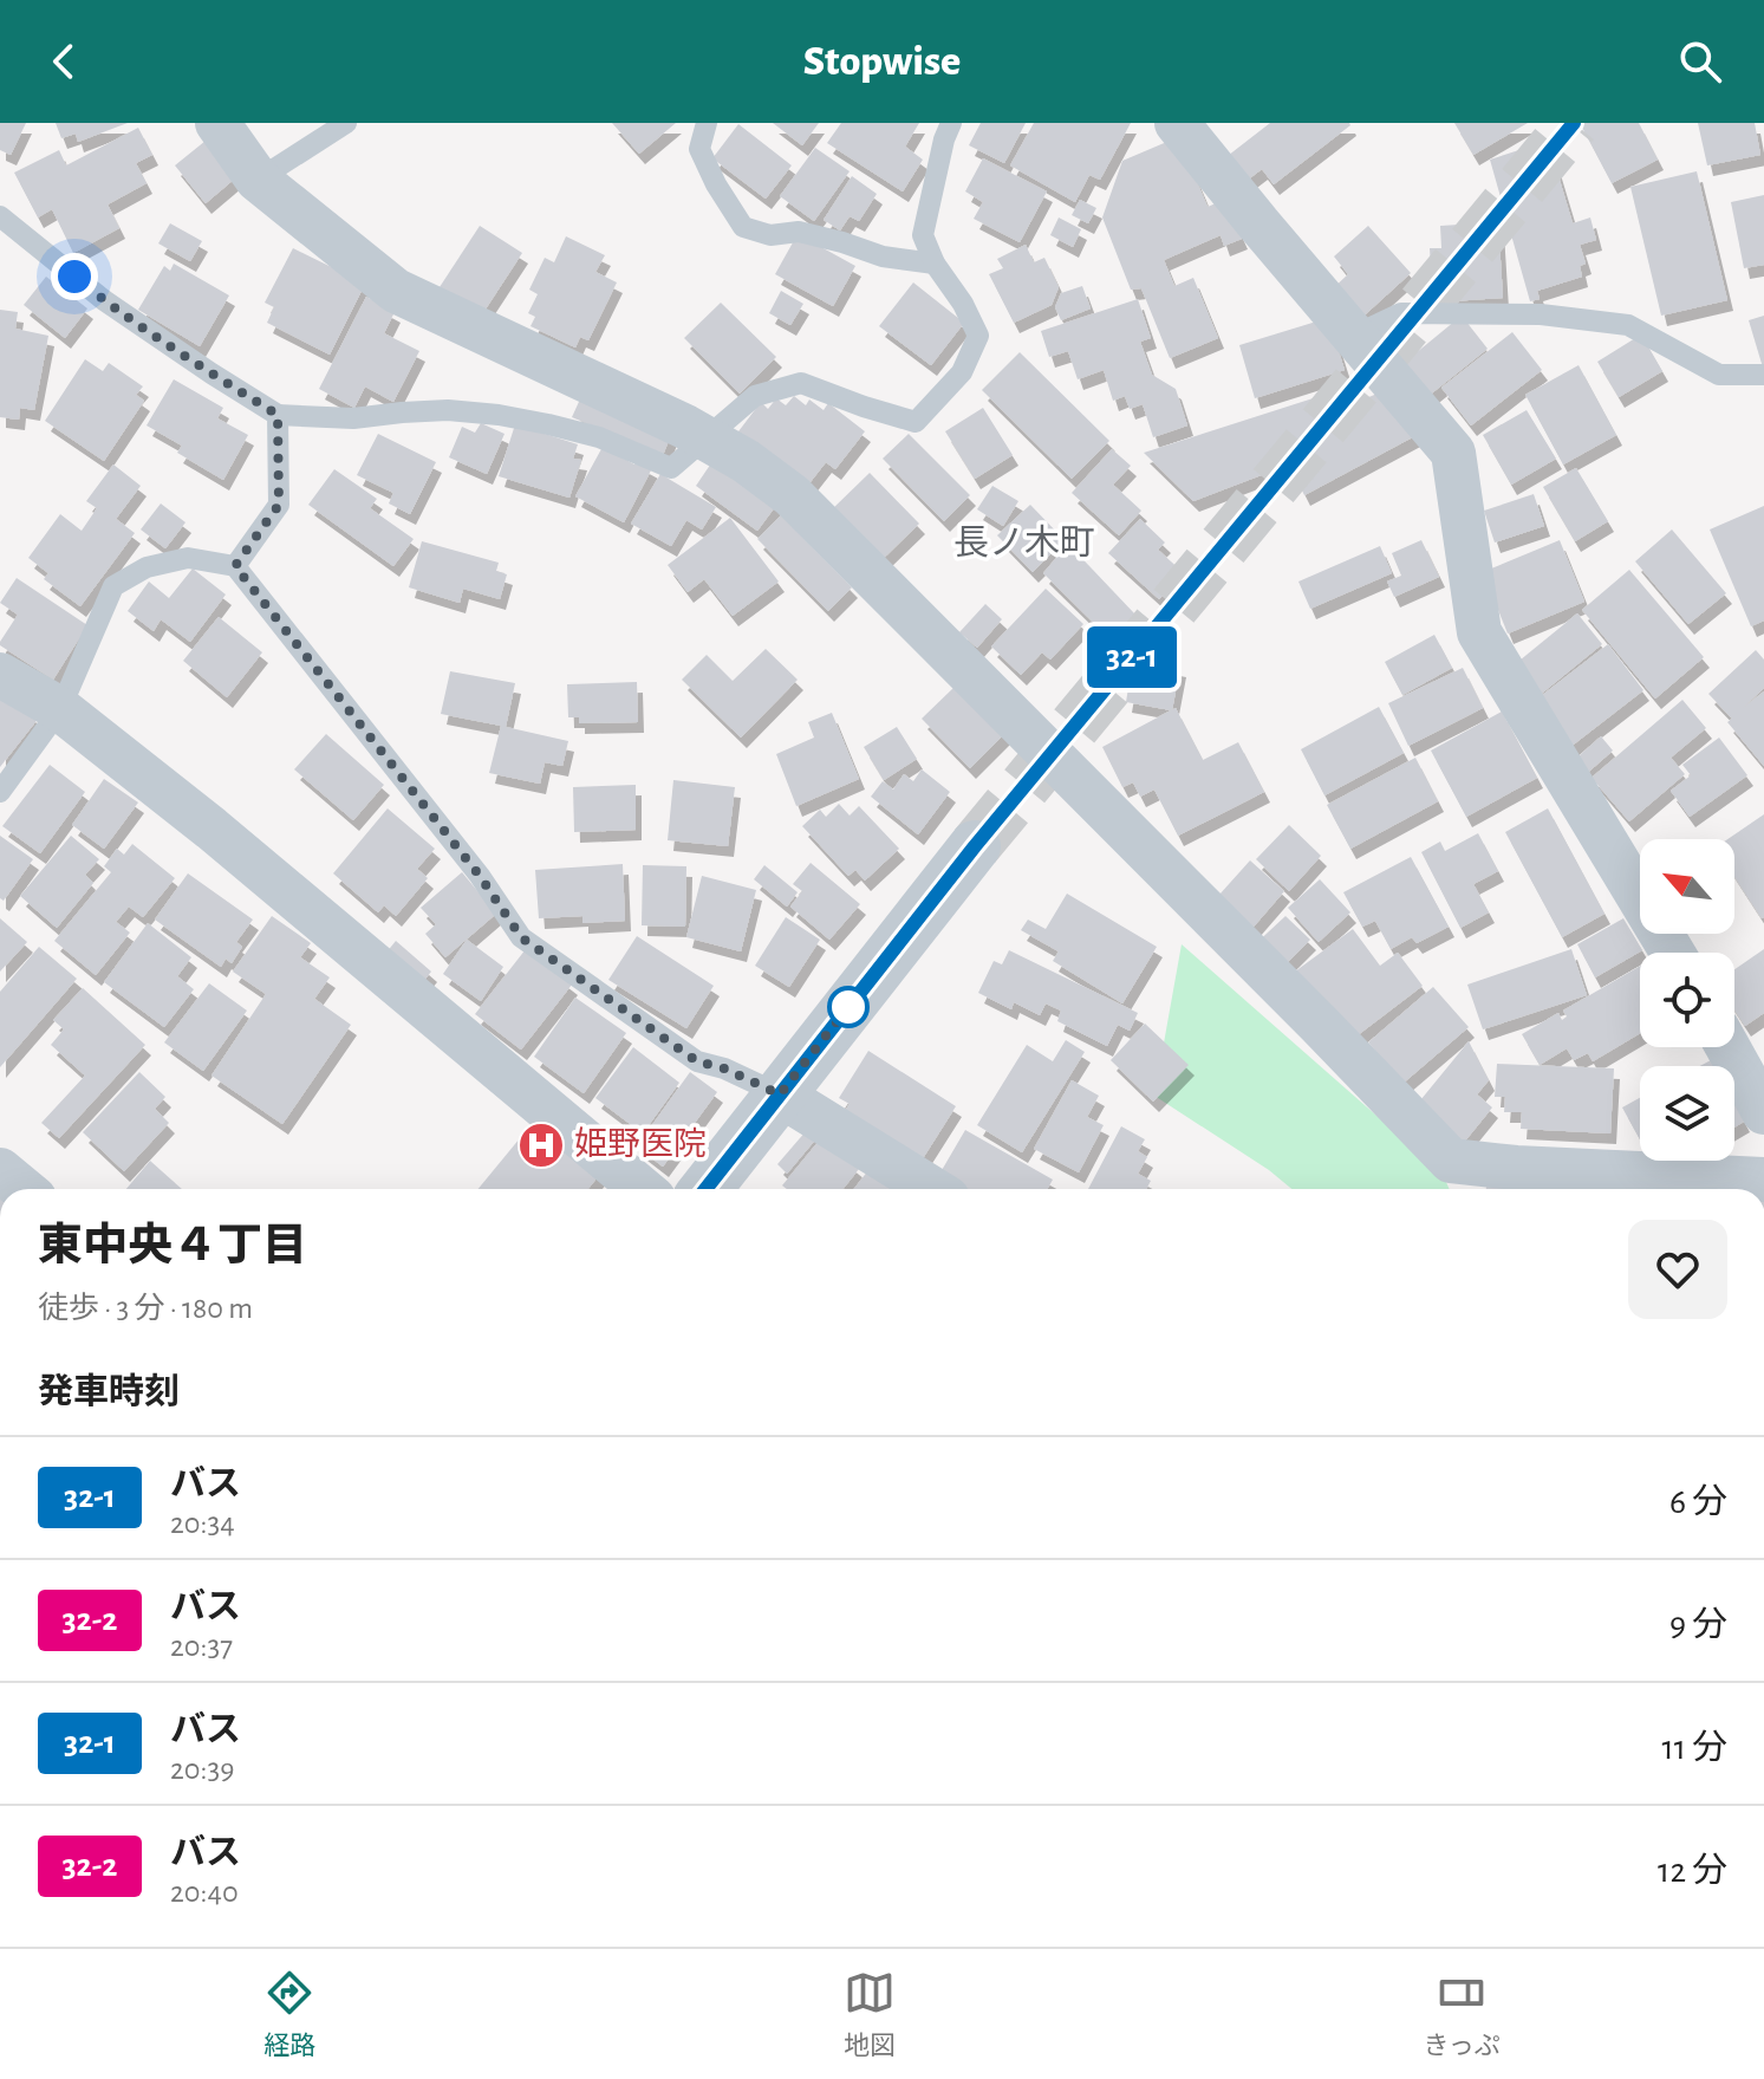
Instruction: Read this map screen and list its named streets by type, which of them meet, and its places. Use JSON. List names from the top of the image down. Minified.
{"districts":["長ノ木町"],"places":{"hospital":["姫野医院"]},"lines":["bus line 32-1"],"north":"top left","page":{"header":"Stopwise","on_map":"32-1","heading":[["東中央４丁目","徒歩 · 3 分 · 180 m"],"発車時刻"],"list":[{"mark":"32-1","name":"バス","note":"20:34","value":"6 分"},{"mark":"32-2","name":"バス","note":"20:37","value":"9 分"},{"mark":"32-1","name":"バス","note":"20:39","value":"11 分"},{"mark":"32-2","name":"バス","note":"20:40","value":"12 分"}],"tabs":["経路","地図","きっぷ"]}}
